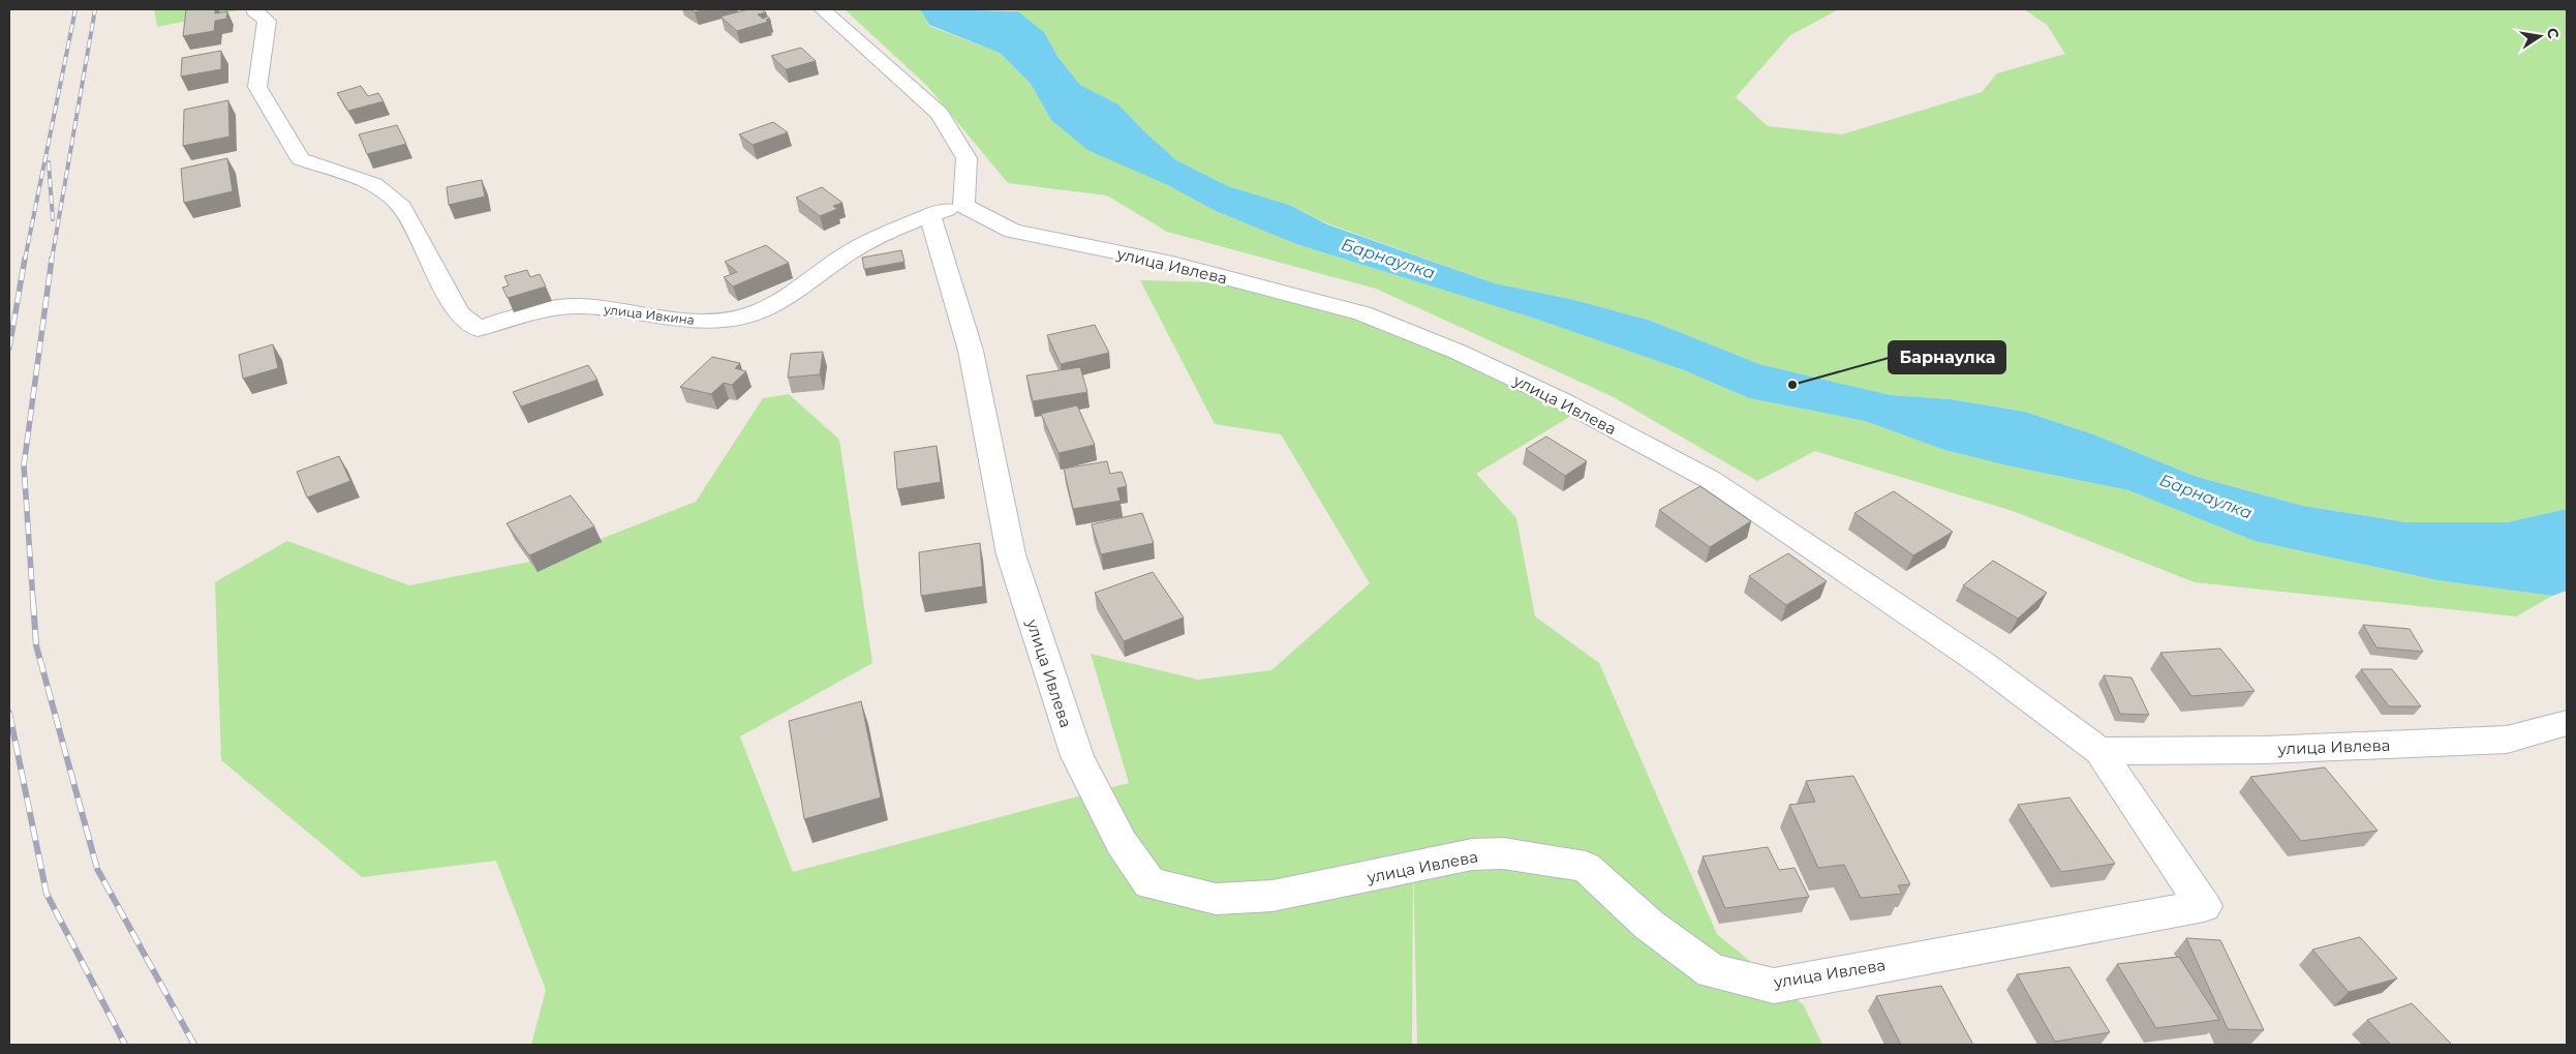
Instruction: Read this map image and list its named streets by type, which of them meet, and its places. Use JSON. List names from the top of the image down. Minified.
{"streets":{"street":["улица Ивлева","улица Ивкина"]},"crossings":[["улица Ивлева","улица Ивкина"]],"water":["Барнаулка"],"places":["Барнаулка"],"north":"right"}
